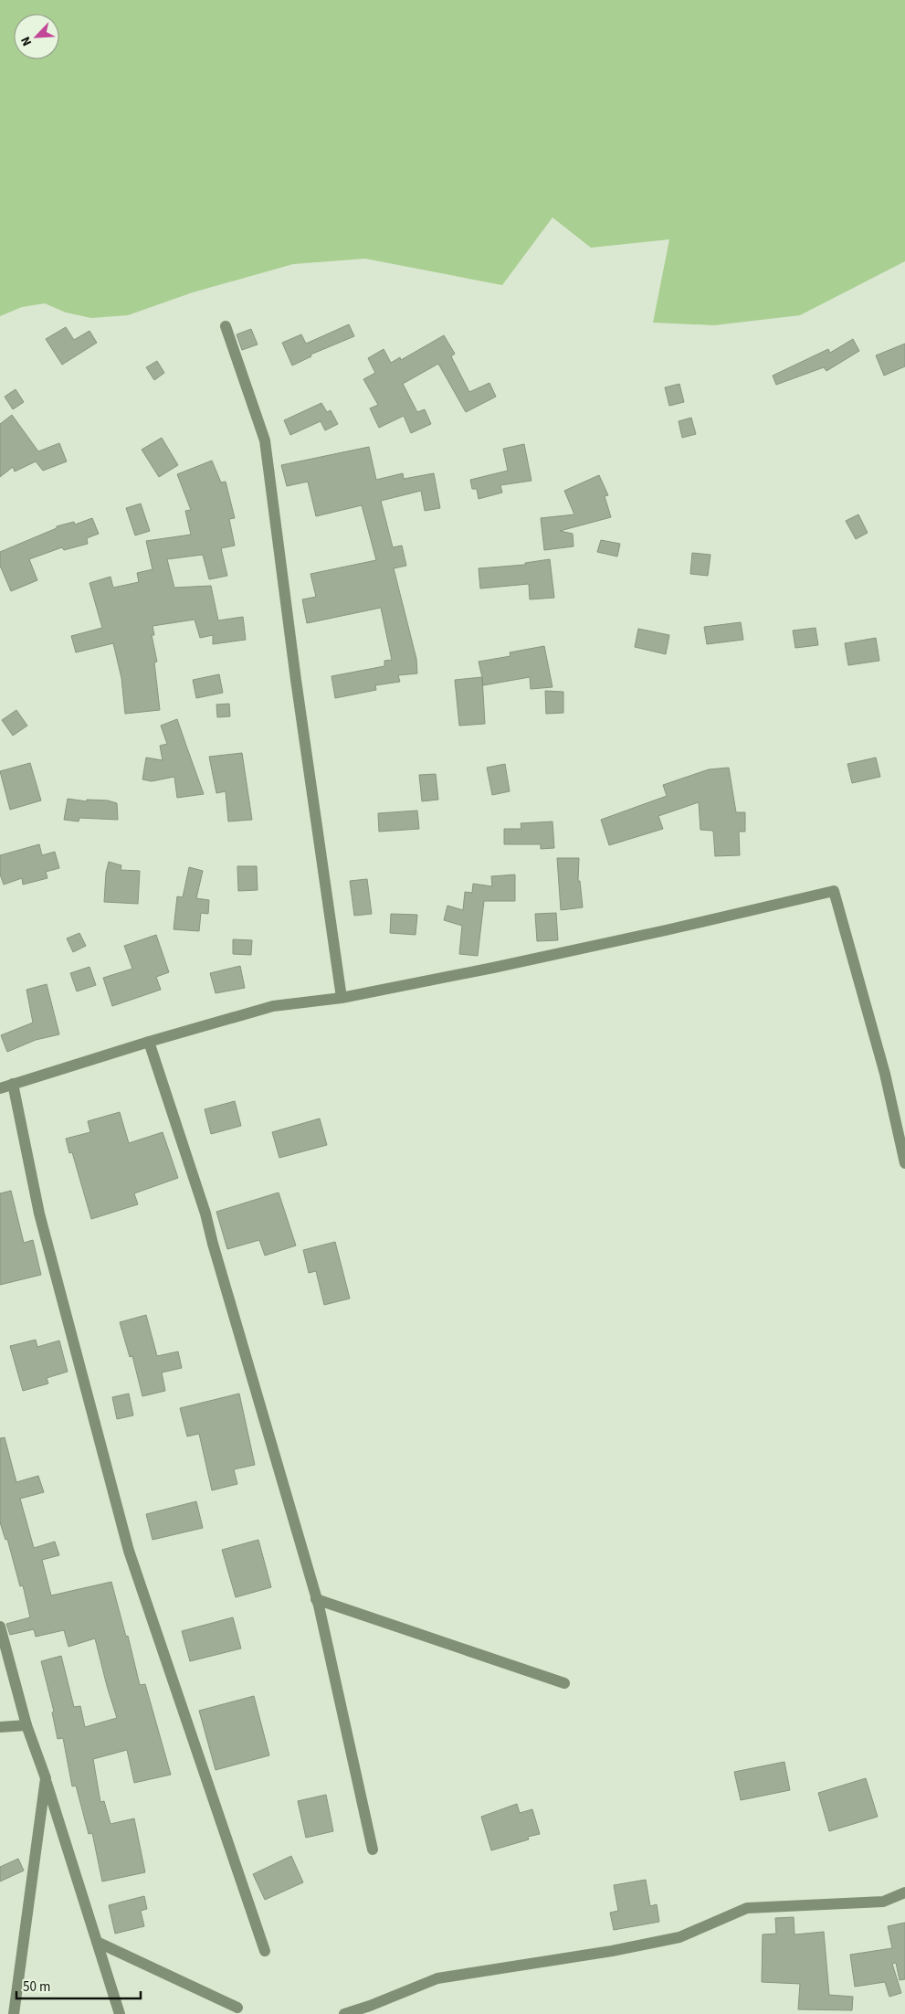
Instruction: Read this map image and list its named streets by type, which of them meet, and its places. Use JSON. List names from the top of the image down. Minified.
{"scale_bar":"50 m","north":"bottom left"}
